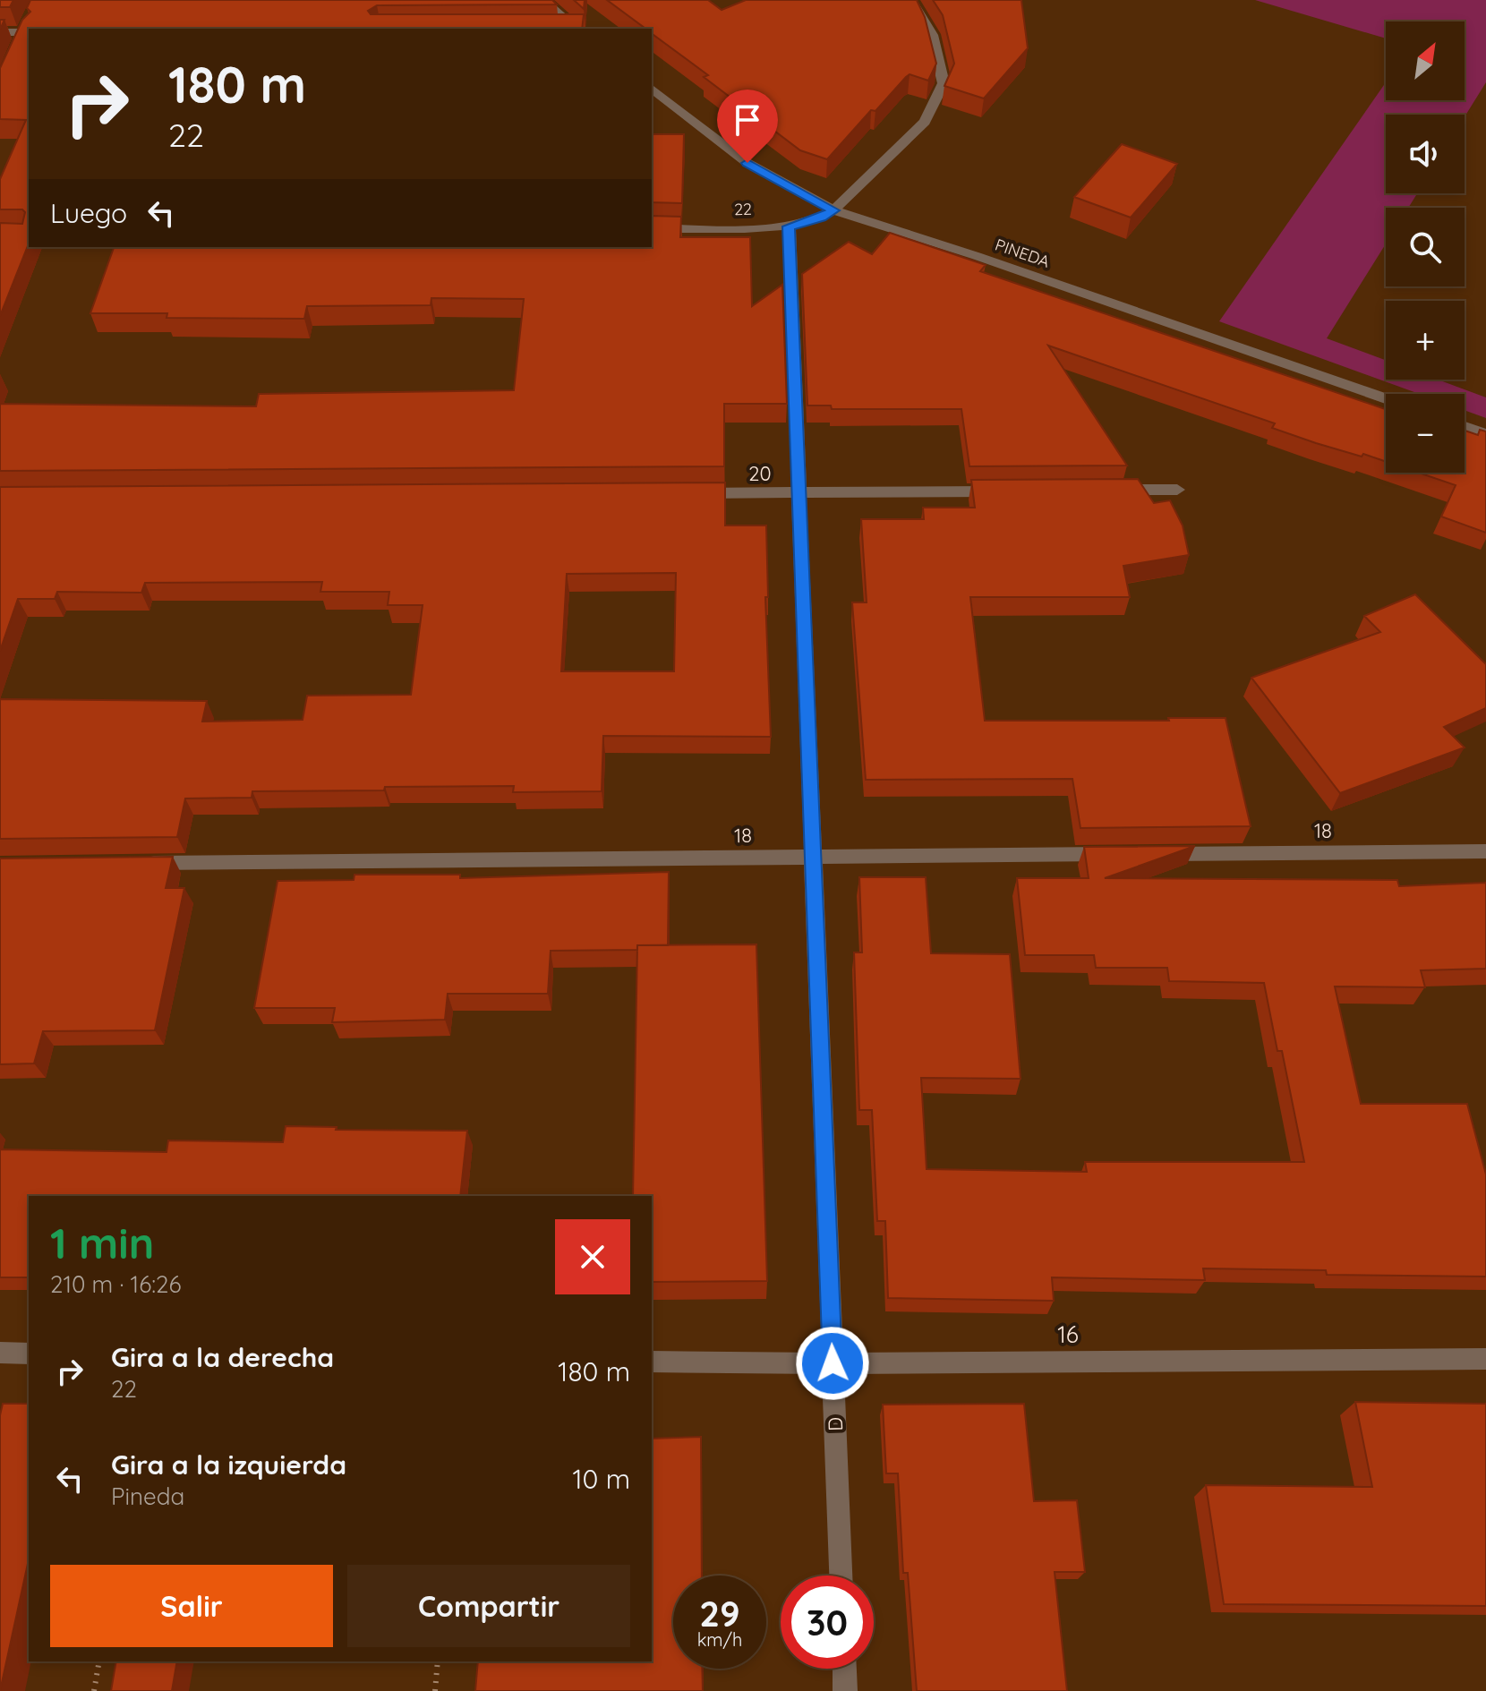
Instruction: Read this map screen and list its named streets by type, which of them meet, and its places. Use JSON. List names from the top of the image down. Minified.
{"streets":{"street":["22","PINEDA","20","18","16","D"]},"crossings":[["22","PINEDA"],["22","D"],["20","D"],["18","D"],["16","D"]],"north":"top right","page":{"map_buttons":["+","−"],"turn":["180 m","22"],"then":"Luego","heading":["1 min","210 m · 16:26"],"list":[{"name":"Gira a la derecha","note":"22","value":"180 m"},{"name":"Gira a la izquierda","note":"Pineda","value":"10 m"}],"buttons":["Salir","Compartir"],"speed":"29 km/h","limit":"30"}}
